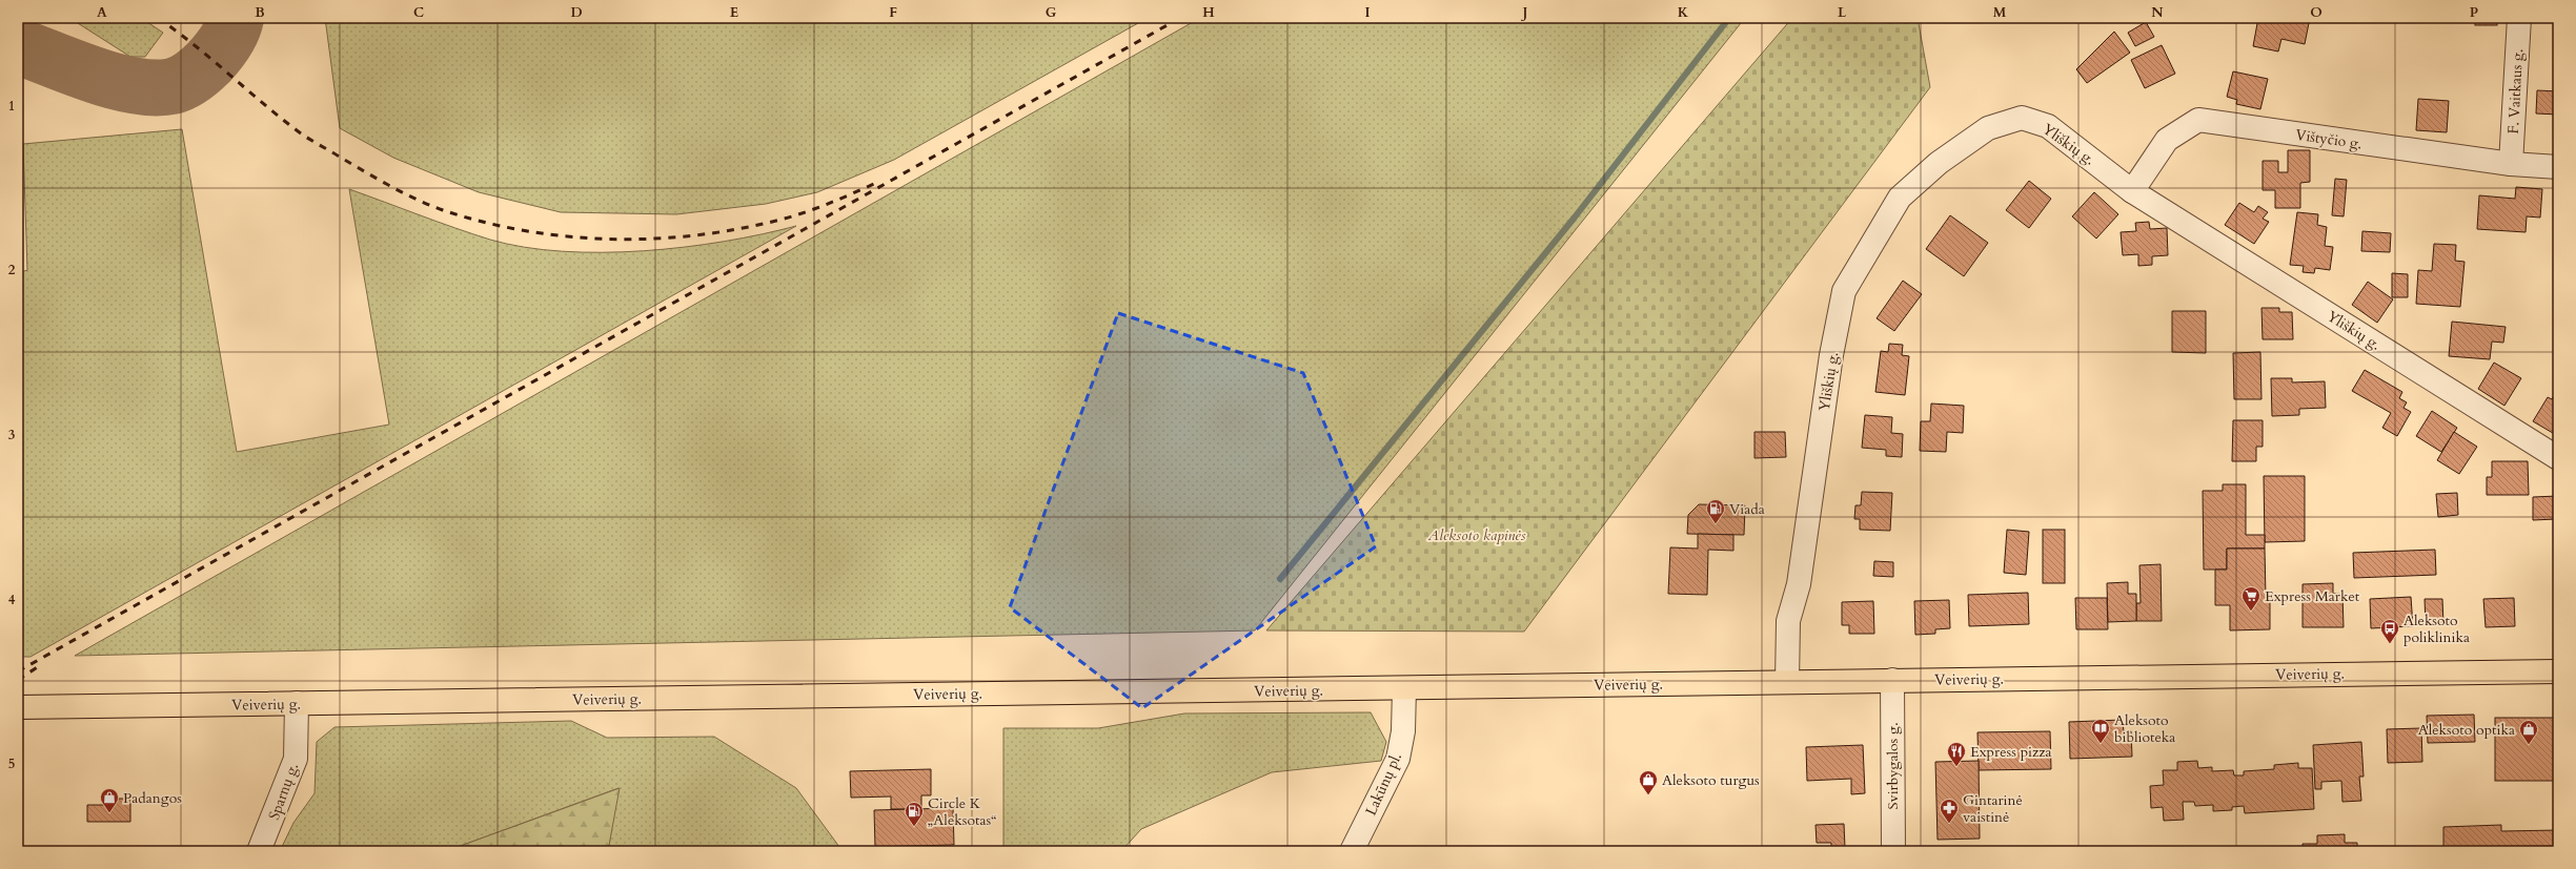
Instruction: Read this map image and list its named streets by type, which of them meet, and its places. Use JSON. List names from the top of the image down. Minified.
{"streets":{"main road":["Veiverių g."],"street":["F. Vaitkaus g.","Vištyčio g.","Yliškių g.","Svirbygalos g.","Lakūnų pl.","Sparnų g."]},"crossings":[["F. Vaitkaus g.","Vištyčio g."],["Vištyčio g.","Yliškių g."],["Yliškių g.","Veiverių g."],["Veiverių g.","Svirbygalos g."],["Veiverių g.","Lakūnų pl."],["Veiverių g.","Sparnų g."]],"parks":["Aleksoto kapinės"],"places":{"fuel station":["Viada","Circle K „Aleksotas“"],"supermarket":["Express Market"],"bus stop":["Aleksoto poliklinika"],"library":["Aleksoto biblioteka"],"shop":["Aleksoto optika","Aleksoto turgus","Padangos"],"restaurant":["Express pizza"],"pharmacy":["Gintarinė vaistinė"]},"grid":{"columns":["A","B","C","D","E","F","G","H","I","J","K","L","M","N","O","P"],"rows":["1","2","3","4","5"]}}
